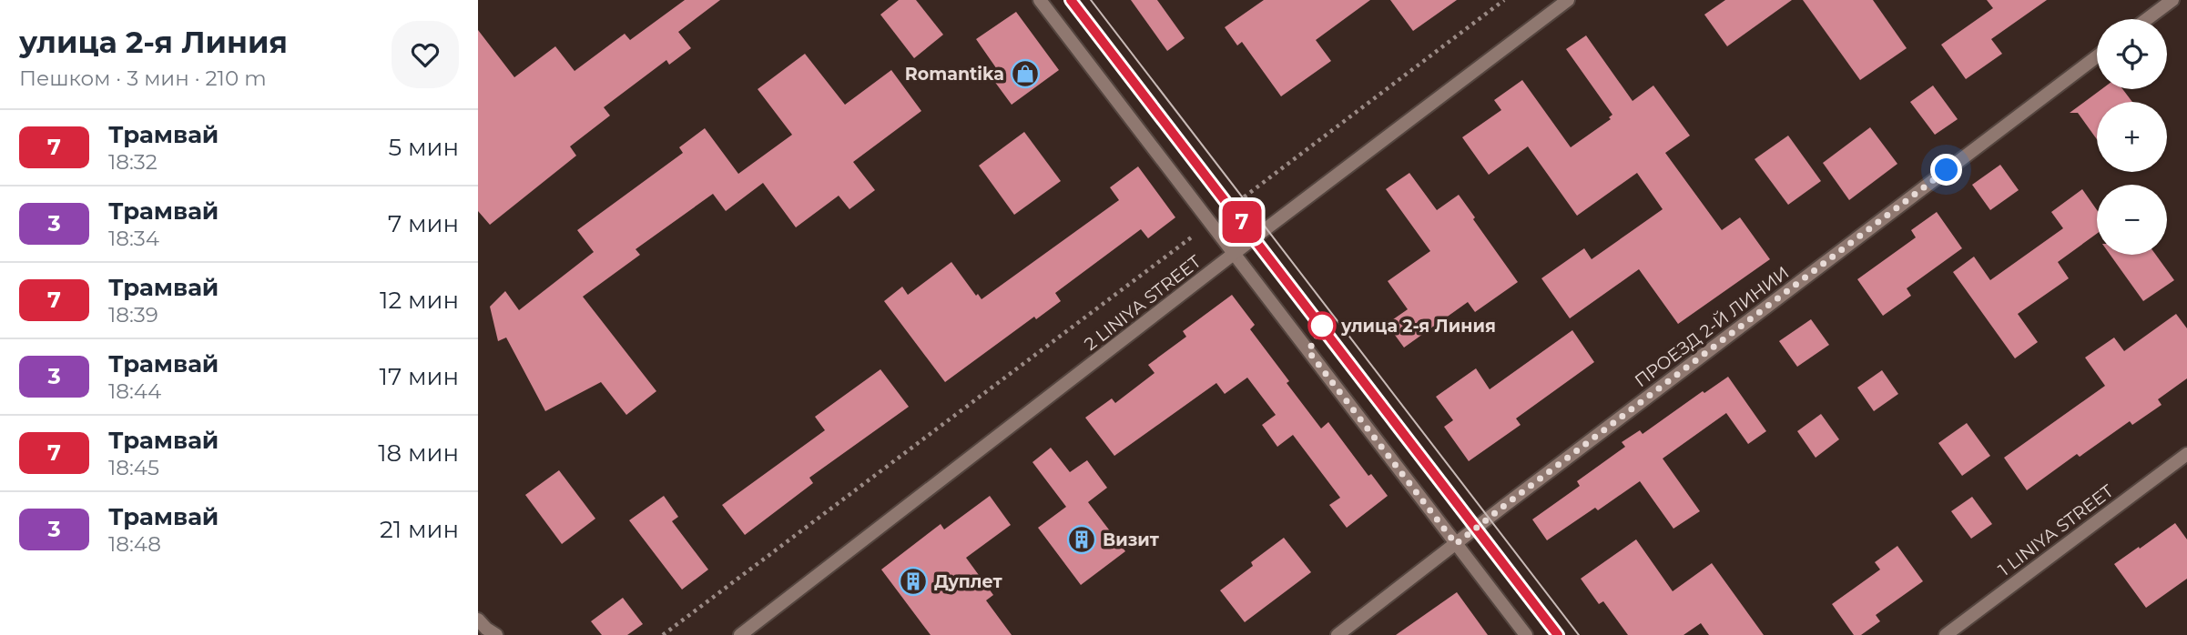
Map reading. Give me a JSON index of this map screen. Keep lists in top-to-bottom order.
{
  "streets": {
    "street": ["2 LINIYA STREET", "ПРОЕЗД 2-Й ЛИНИИ", "1 LINIYA STREET"]
  },
  "places": {
    "shop": ["Romantika"],
    "other": ["улица 2-я Линия"],
    "building": ["Визит", "Дуплет"]
  },
  "lines": ["tram line 7"],
  "page": {
    "heading": ["улица 2-я Линия", "Пешком · 3 мин · 210 m"],
    "on_map": "7",
    "map_buttons": ["+", "−"],
    "list": [
      {
        "mark": "7",
        "name": "Трамвай",
        "note": "18:32",
        "value": "5 мин"
      },
      {
        "mark": "3",
        "name": "Трамвай",
        "note": "18:34",
        "value": "7 мин"
      },
      {
        "mark": "7",
        "name": "Трамвай",
        "note": "18:39",
        "value": "12 мин"
      },
      {
        "mark": "3",
        "name": "Трамвай",
        "note": "18:44",
        "value": "17 мин"
      },
      {
        "mark": "7",
        "name": "Трамвай",
        "note": "18:45",
        "value": "18 мин"
      },
      {
        "mark": "3",
        "name": "Трамвай",
        "note": "18:48",
        "value": "21 мин"
      }
    ]
  }
}
